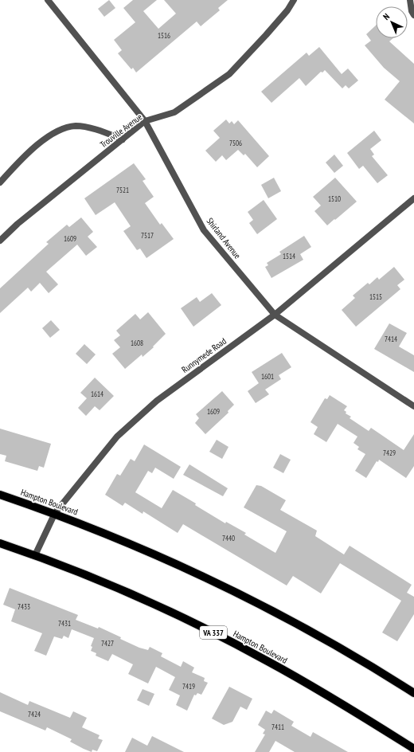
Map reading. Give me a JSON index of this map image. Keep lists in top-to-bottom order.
{
  "streets": {
    "main road": ["Hampton Boulevard", "VA 337"],
    "street": ["Trouville Avenue", "Shirland Avenue", "Runnymede Road"]
  },
  "crossings": [
    ["Trouville Avenue", "Shirland Avenue"],
    ["Shirland Avenue", "Runnymede Road"],
    ["Runnymede Road", "Hampton Boulevard"]
  ],
  "house_numbers": [
    "1516",
    "7506",
    "7521",
    "1510",
    "7517",
    "1609",
    "1514",
    "1515",
    "7414",
    "1608",
    "1601",
    "1614",
    "1609",
    "7429",
    "7440",
    "7433",
    "7431",
    "7427",
    "7419",
    "7424",
    "7411"
  ],
  "north": "top left"
}
